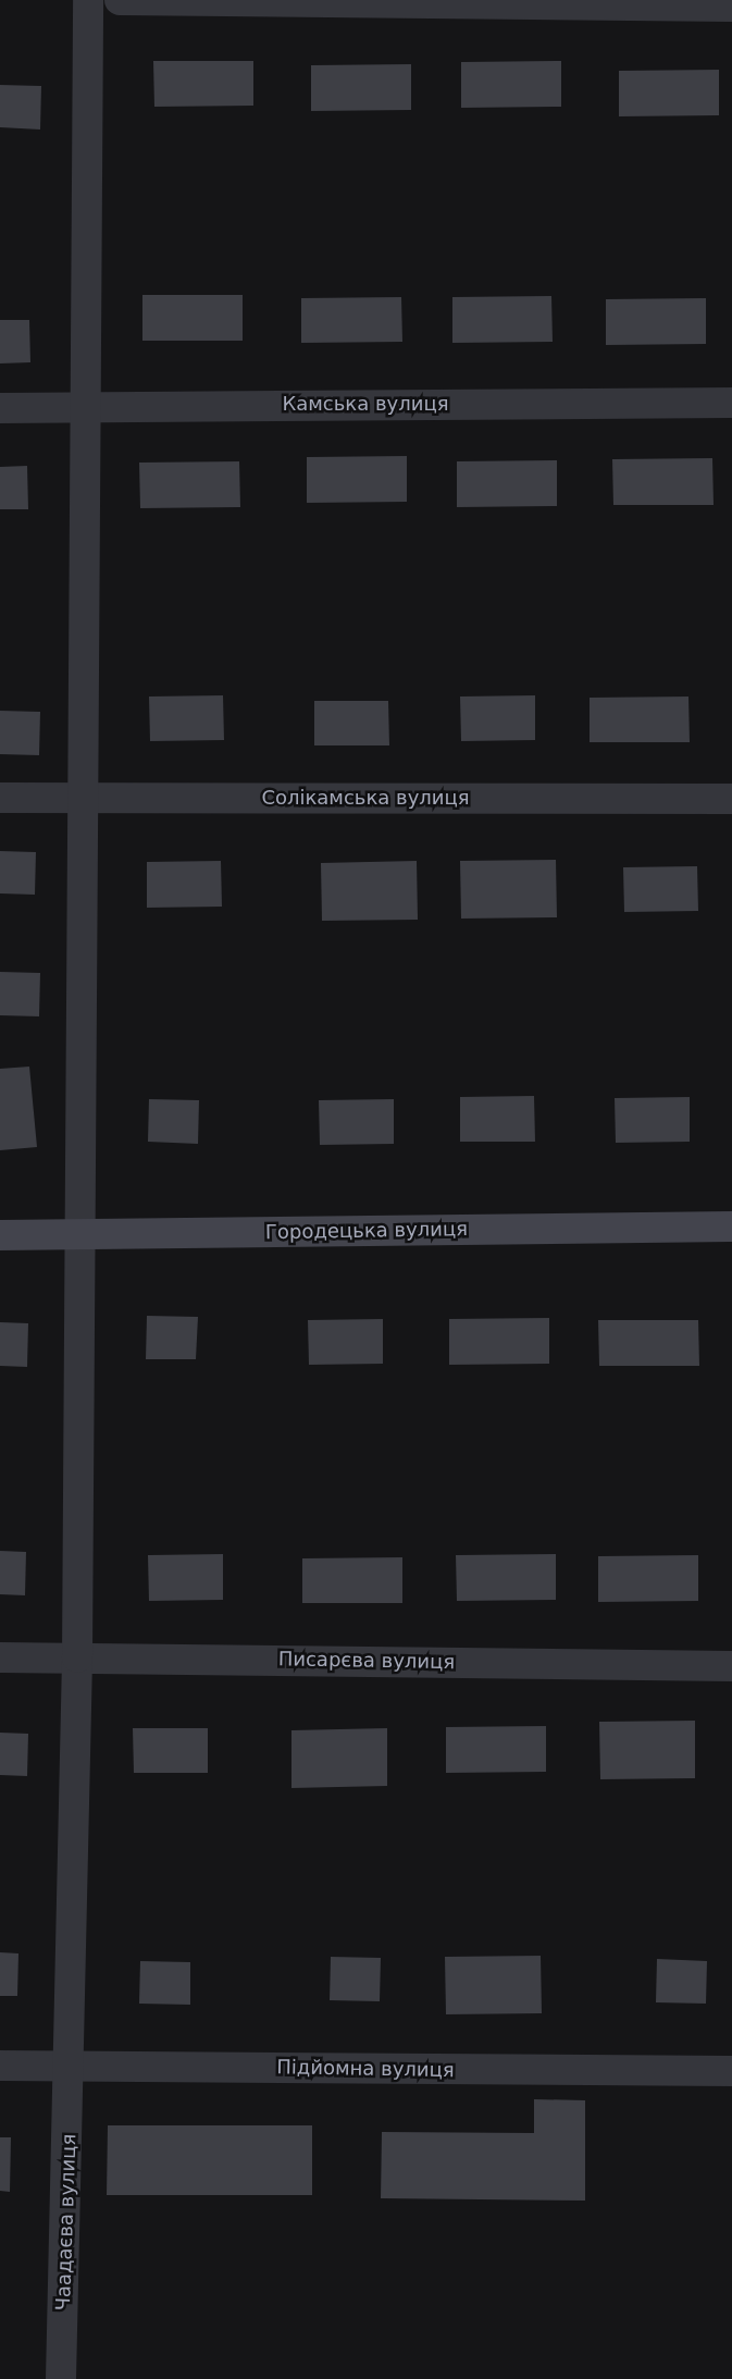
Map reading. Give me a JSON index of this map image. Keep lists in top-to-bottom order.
{
  "streets": {
    "main road": ["Городецька вулиця"],
    "street": [
      "Камська вулиця",
      "Солікамська вулиця",
      "Писарєва вулиця",
      "Підйомна вулиця",
      "Чаадаєва вулиця"
    ]
  },
  "crossings": [
    ["Камська вулиця", "Чаадаєва вулиця"],
    ["Солікамська вулиця", "Чаадаєва вулиця"],
    ["Городецька вулиця", "Чаадаєва вулиця"],
    ["Писарєва вулиця", "Чаадаєва вулиця"],
    ["Підйомна вулиця", "Чаадаєва вулиця"]
  ]
}
